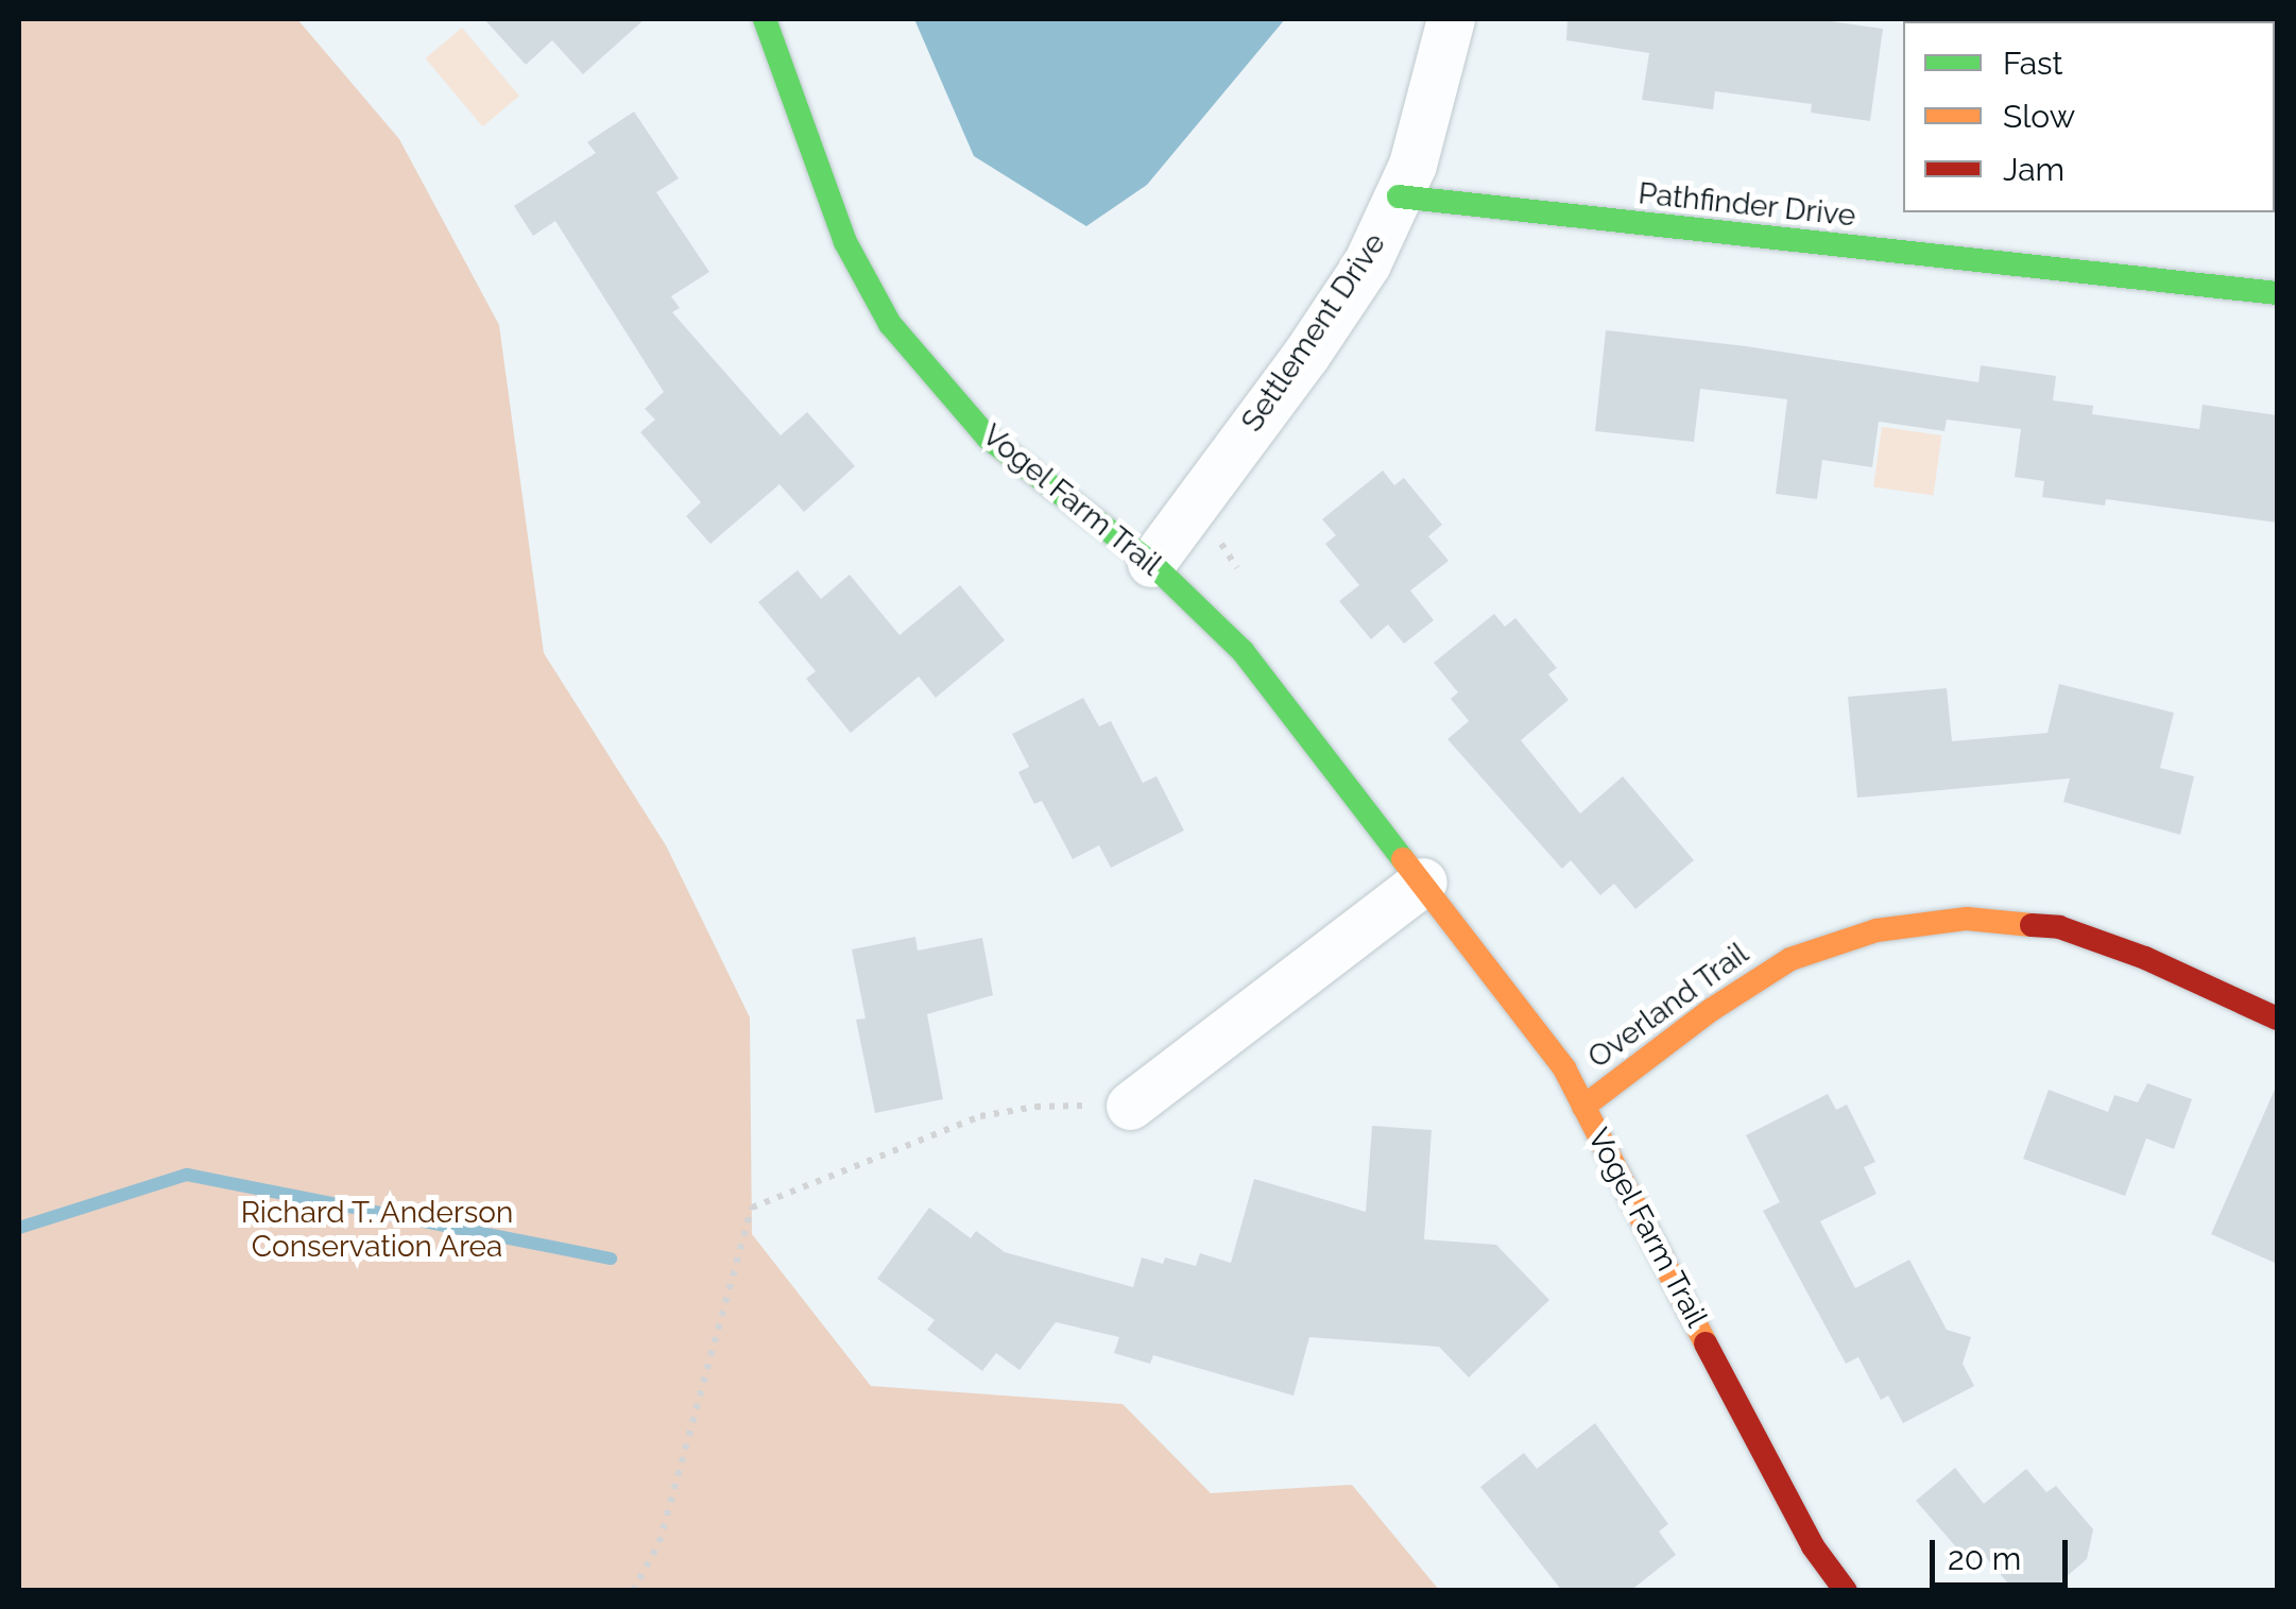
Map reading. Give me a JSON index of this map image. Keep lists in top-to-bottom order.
{
  "streets": {
    "street": [
      "Pathfinder Drive",
      "Settlement Drive",
      "Vogel Farm Trail",
      "Overland Trail"
    ]
  },
  "crossings": [
    ["Pathfinder Drive", "Settlement Drive"],
    ["Settlement Drive", "Vogel Farm Trail"],
    ["Vogel Farm Trail", "Overland Trail"]
  ],
  "parks": ["Richard T. Anderson Conservation Area"],
  "legend": ["Fast", "Slow", "Jam"],
  "scale_bar": "20 m"
}
